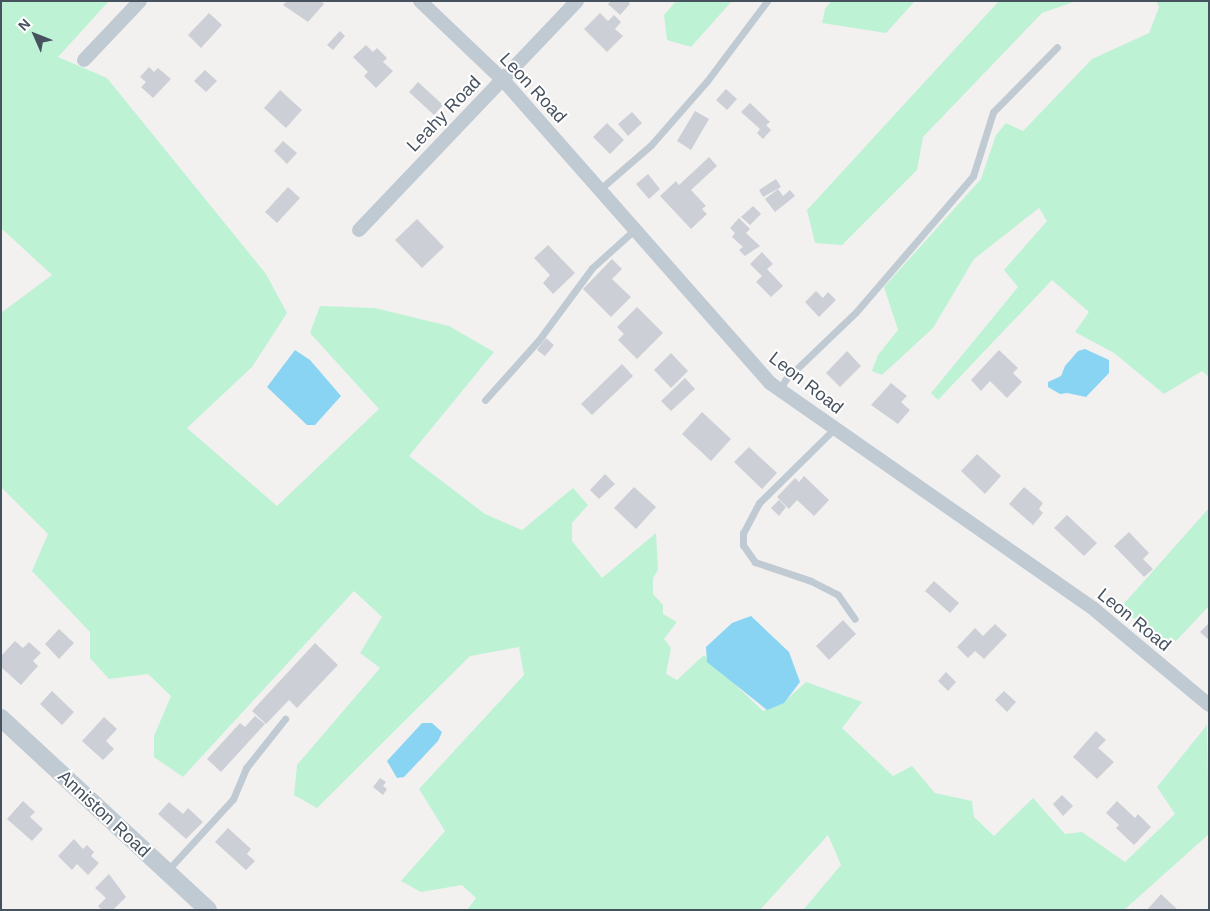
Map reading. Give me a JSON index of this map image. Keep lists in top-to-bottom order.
{
  "streets": {
    "street": ["Leon Road", "Leahy Road", "Anniston Road"]
  },
  "crossings": [
    ["Leon Road", "Leahy Road"]
  ],
  "north": "top left"
}
